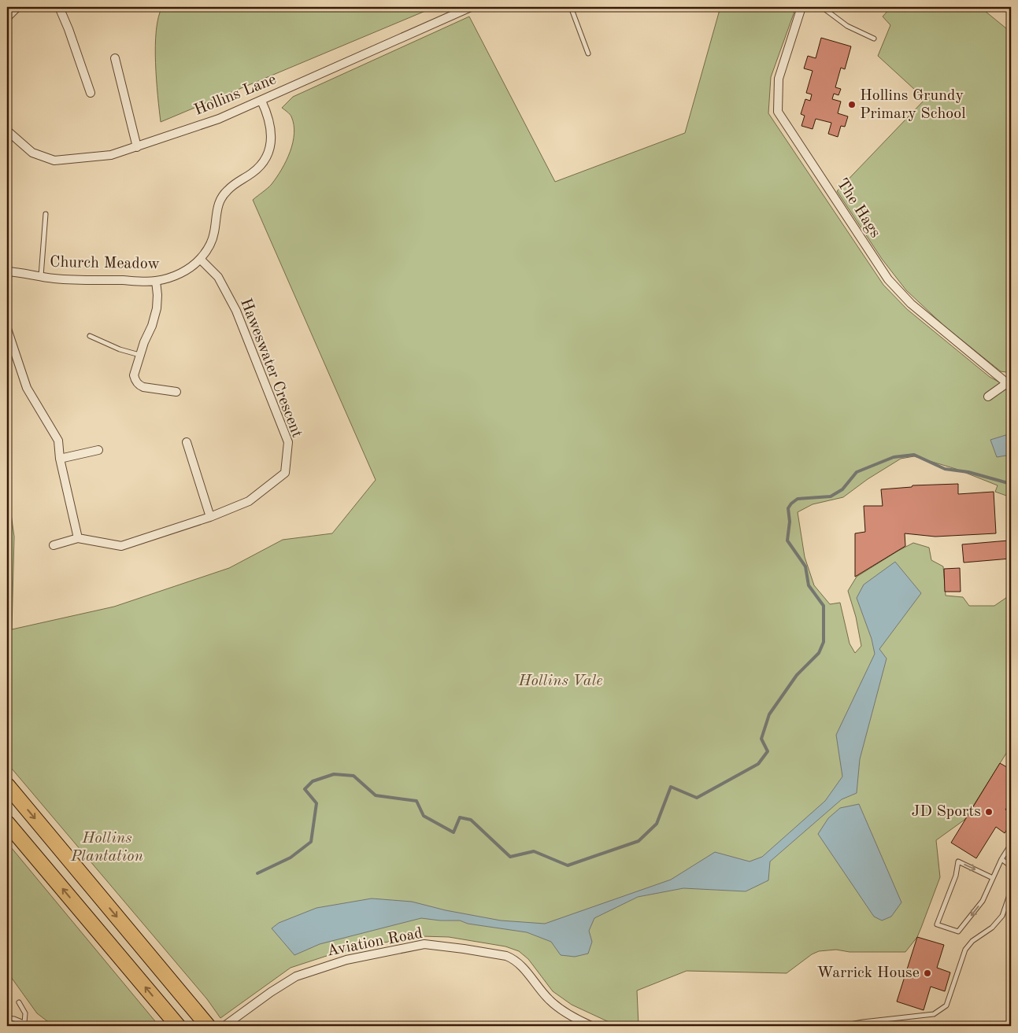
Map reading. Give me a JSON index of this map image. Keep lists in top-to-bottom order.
{
  "streets": {
    "street": [
      "Hollins Lane",
      "The Hags",
      "Church Meadow",
      "Haweswater Crescent",
      "Aviation Road"
    ]
  },
  "crossings": [
    ["Hollins Lane", "Church Meadow"],
    ["Church Meadow", "Haweswater Crescent"]
  ],
  "parks": ["Hollins Vale", "Hollins Plantation"],
  "places": ["Hollins Grundy Primary School", "JD Sports", "Warrick House"]
}
